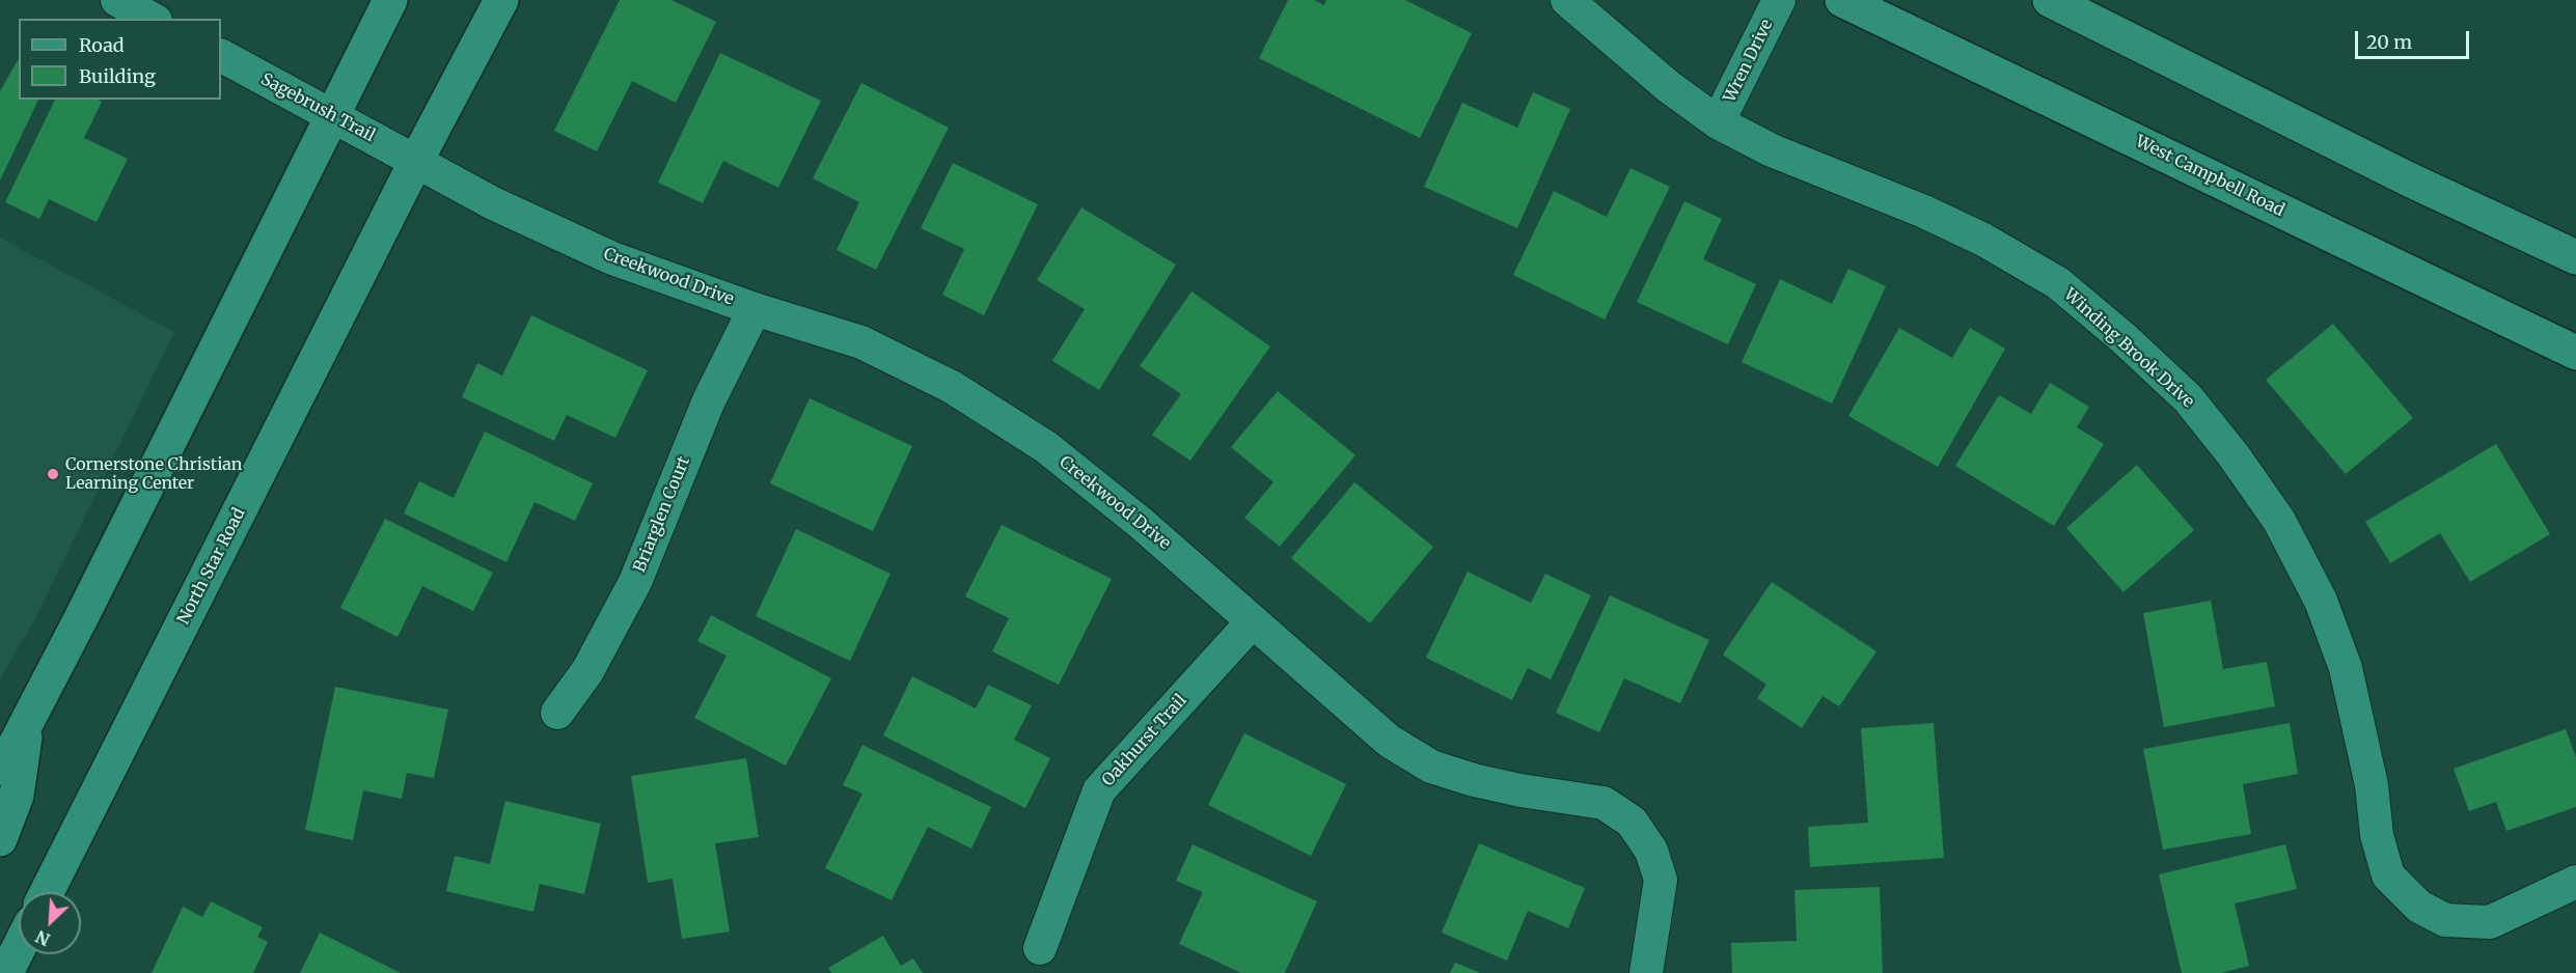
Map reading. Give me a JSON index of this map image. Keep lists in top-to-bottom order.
{
  "streets": {
    "main road": ["West Campbell Road", "North Star Road"],
    "street": [
      "Wren Drive",
      "Sagebrush Trail",
      "Creekwood Drive",
      "Winding Brook Drive",
      "Briarglen Court",
      "Oakhurst Trail"
    ]
  },
  "crossings": [
    ["Wren Drive", "Winding Brook Drive"],
    ["Sagebrush Trail", "Creekwood Drive"],
    ["Sagebrush Trail", "North Star Road"],
    ["Creekwood Drive", "Briarglen Court"],
    ["Creekwood Drive", "North Star Road"],
    ["Creekwood Drive", "Oakhurst Trail"]
  ],
  "places": ["Cornerstone Christian Learning Center"],
  "legend": ["Road", "Building"],
  "scale_bar": "20 m",
  "north": "bottom left"
}
